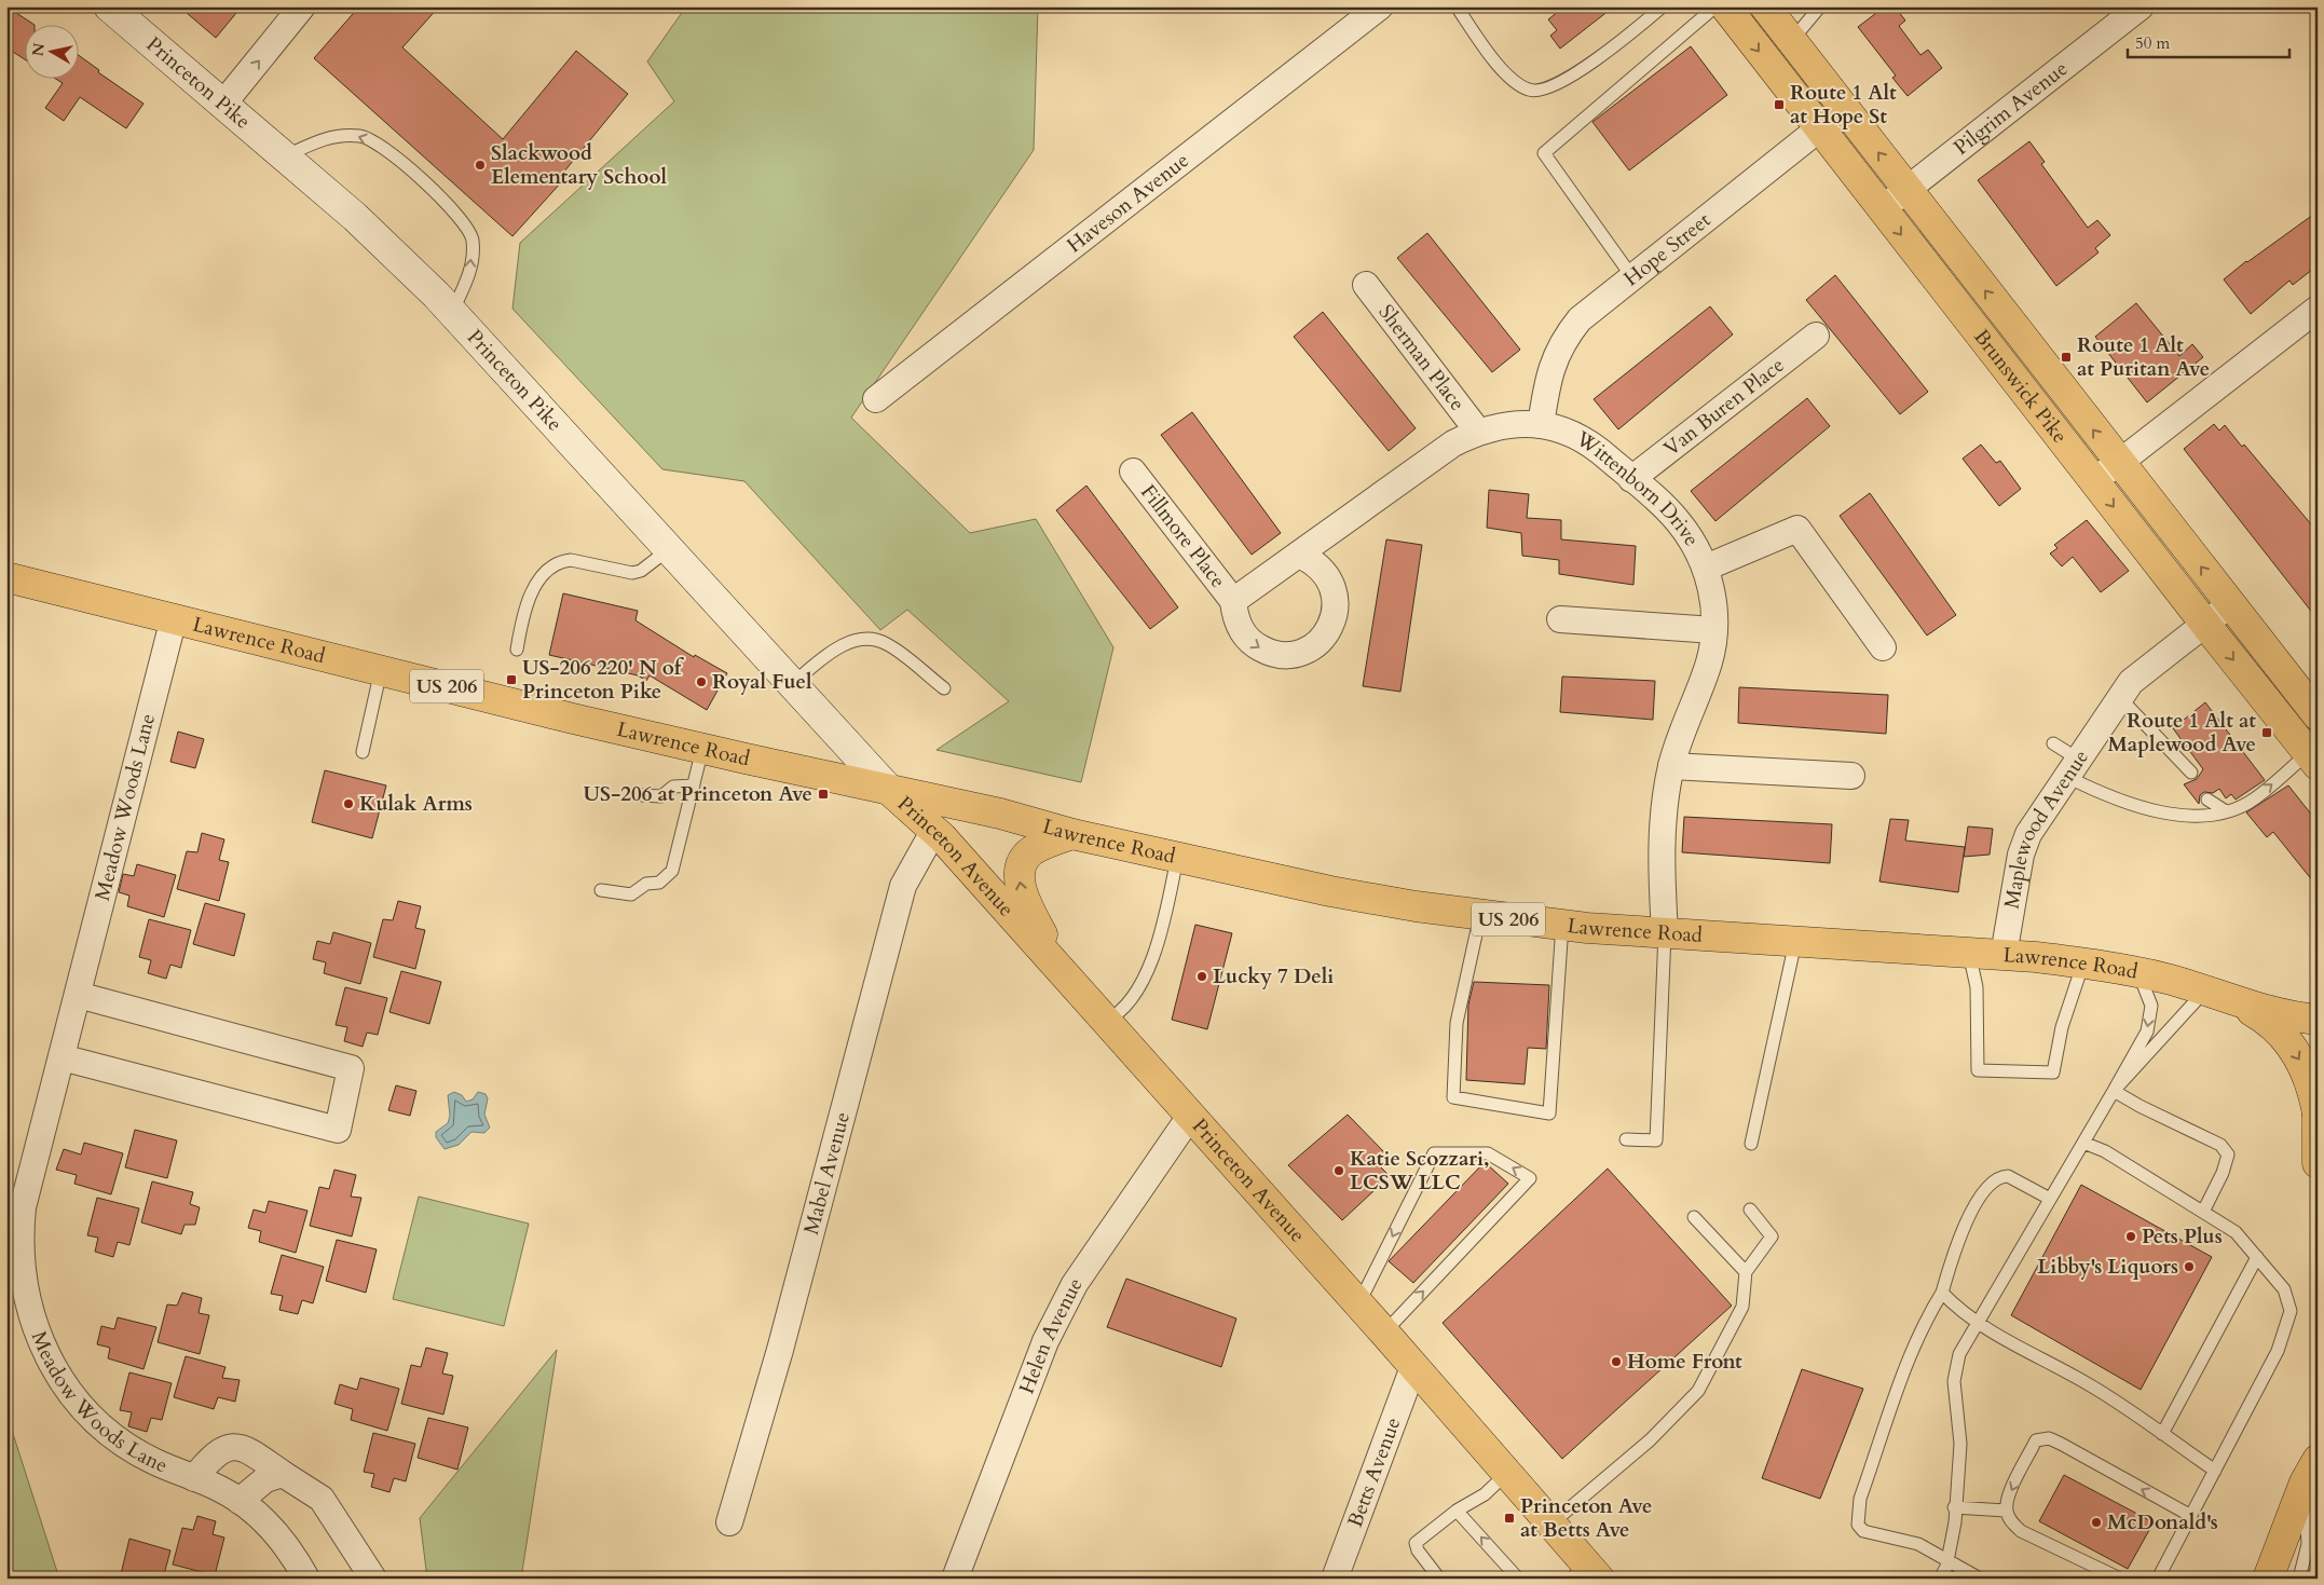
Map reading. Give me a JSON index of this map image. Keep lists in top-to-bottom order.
{
  "streets": {
    "main road": [
      "Princeton Pike",
      "Brunswick Pike",
      "Lawrence Road",
      "US 206",
      "Princeton Avenue"
    ],
    "street": [
      "Pilgrim Avenue",
      "Haveson Avenue",
      "Hope Street",
      "Sherman Place",
      "Van Buren Place",
      "Wittenborn Drive",
      "Fillmore Place",
      "Meadow Woods Lane",
      "Maplewood Avenue",
      "Mabel Avenue",
      "Helen Avenue",
      "Betts Avenue"
    ]
  },
  "crossings": [
    ["Princeton Pike", "Lawrence Road"],
    ["Princeton Pike", "Princeton Avenue"],
    ["Pilgrim Avenue", "Brunswick Pike"],
    ["Hope Street", "Brunswick Pike"],
    ["Hope Street", "Wittenborn Drive"],
    ["Sherman Place", "Wittenborn Drive"],
    ["Brunswick Pike", "Maplewood Avenue"],
    ["Van Buren Place", "Wittenborn Drive"],
    ["Wittenborn Drive", "Fillmore Place"],
    ["Wittenborn Drive", "Lawrence Road"],
    ["Lawrence Road", "Meadow Woods Lane"],
    ["Lawrence Road", "Maplewood Avenue"],
    ["Lawrence Road", "Princeton Avenue"],
    ["Princeton Avenue", "Mabel Avenue"],
    ["Princeton Avenue", "Helen Avenue"],
    ["Princeton Avenue", "Betts Avenue"]
  ],
  "places": {
    "transit": [
      "Route 1 Alt at Hope St",
      "Route 1 Alt at Puritan Ave",
      "US-206 220' N of Princeton Pike",
      "Route 1 Alt at Maplewood Ave",
      "US-206 at Princeton Ave",
      "Princeton Ave at Betts Ave"
    ],
    "other": [
      "Slackwood Elementary School",
      "Royal Fuel",
      "Kulak Arms",
      "Lucky 7 Deli",
      "Katie Scozzari, LCSW LLC",
      "Pets Plus",
      "Libby's Liquors",
      "Home Front",
      "McDonald's"
    ]
  },
  "scale_bar": "50 m",
  "north": "left"
}
